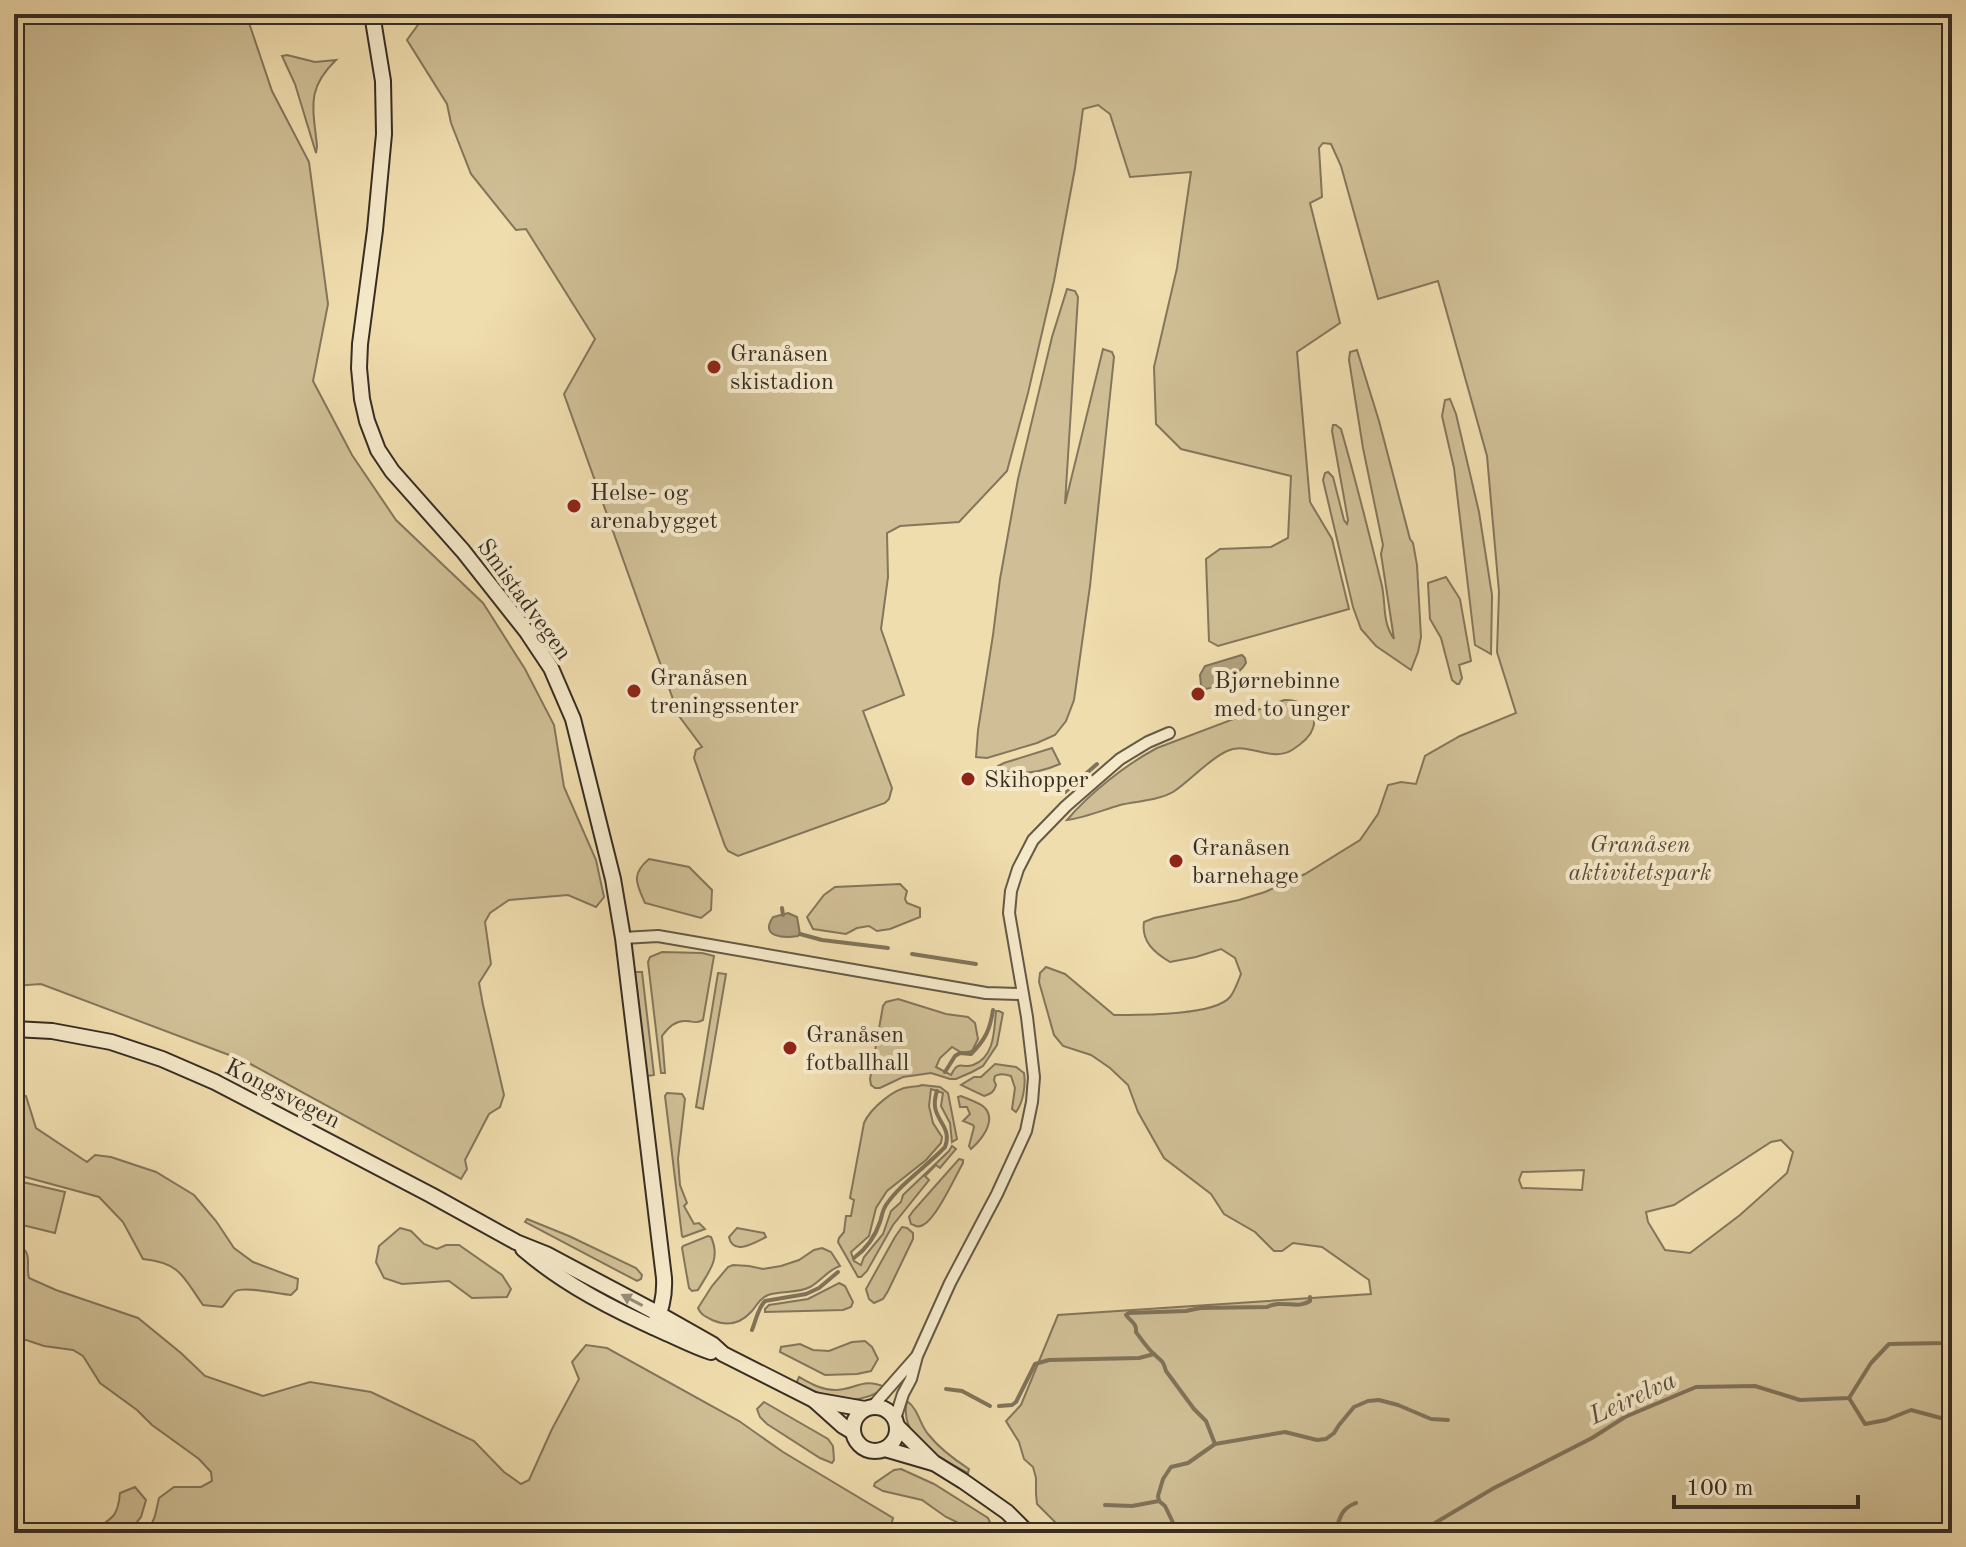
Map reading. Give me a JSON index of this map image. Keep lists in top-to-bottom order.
{
  "streets": {
    "street": ["Smistadvegen", "Kongsvegen"]
  },
  "crossings": [
    ["Smistadvegen", "Kongsvegen"]
  ],
  "water": ["Leirelva"],
  "parks": ["Granåsen aktivitetspark"],
  "places": [
    "Granåsen skistadion",
    "Helse- og arenabygget",
    "Granåsen treningssenter",
    "Bjørnebinne med to unger",
    "Skihopper",
    "Granåsen barnehage",
    "Granåsen fotballhall"
  ],
  "scale_bar": "100 m"
}
